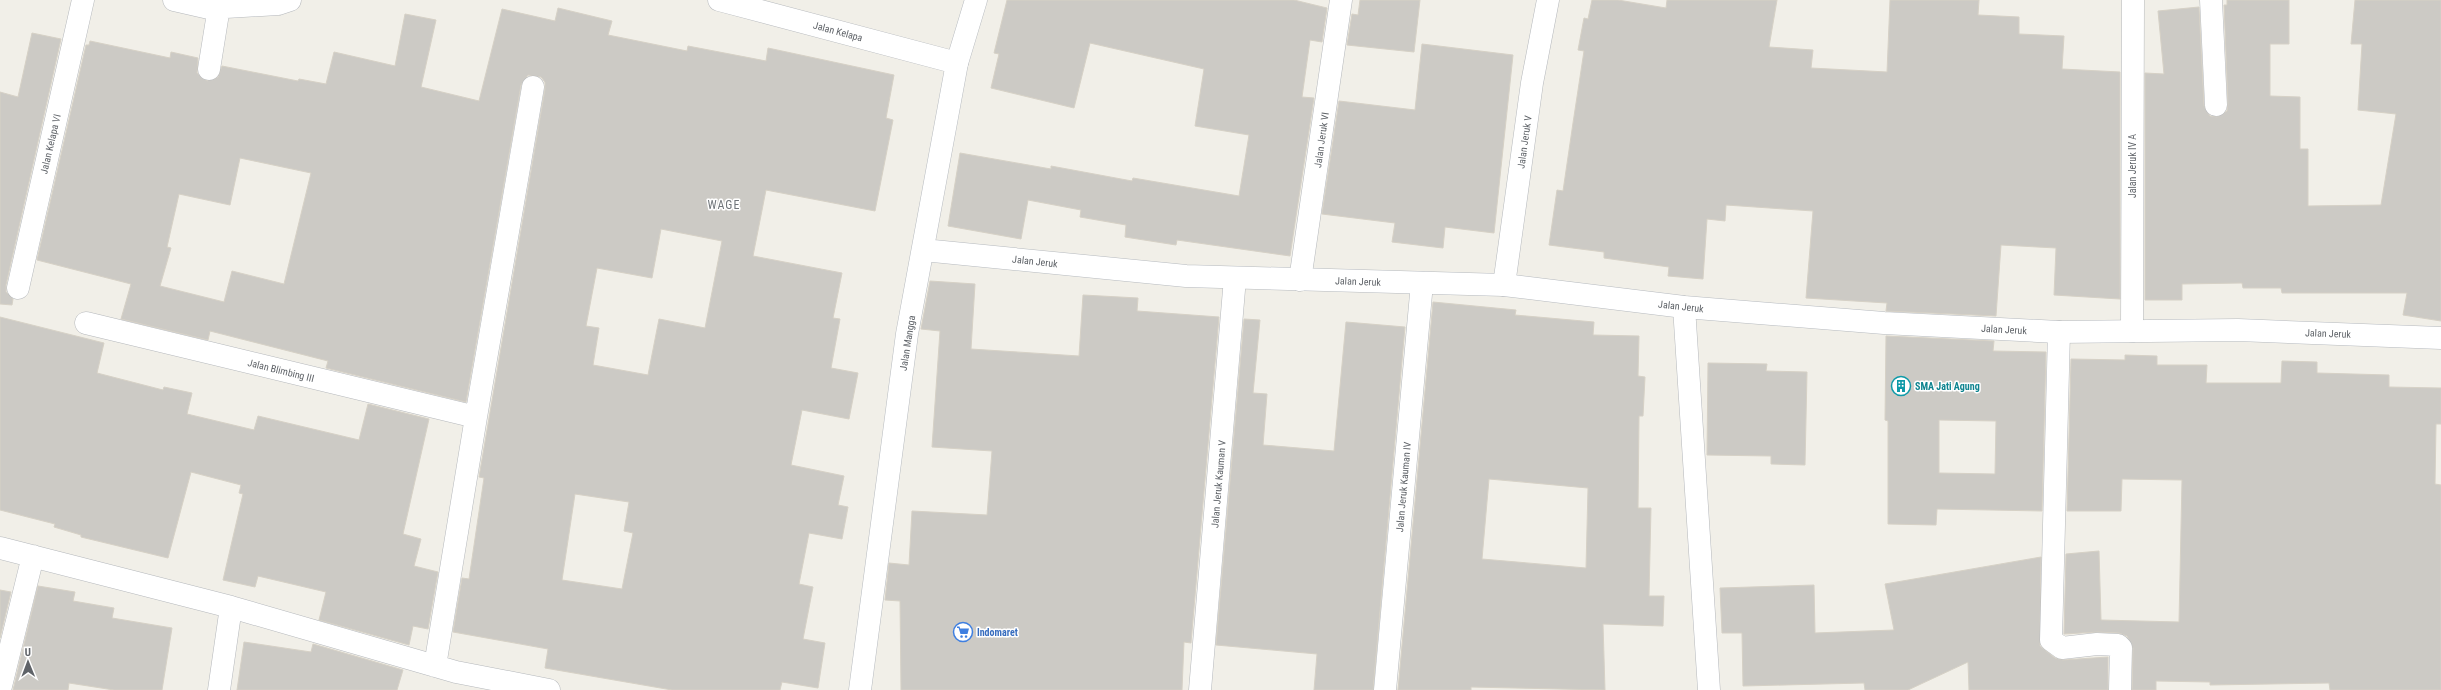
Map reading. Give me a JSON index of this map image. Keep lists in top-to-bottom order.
{
  "streets": {
    "street": [
      "Jalan Kelapa",
      "Jalan Jeruk VI",
      "Jalan Jeruk V",
      "Jalan Kelapa VI",
      "Jalan Jeruk IV A",
      "Jalan Jeruk",
      "Jalan Mangga",
      "Jalan Blimbing III",
      "Jalan Jeruk Kauman V",
      "Jalan Jeruk Kauman IV"
    ]
  },
  "crossings": [
    ["Jalan Kelapa", "Jalan Mangga"],
    ["Jalan Jeruk VI", "Jalan Jeruk"],
    ["Jalan Jeruk V", "Jalan Jeruk"],
    ["Jalan Jeruk IV A", "Jalan Jeruk"],
    ["Jalan Jeruk", "Jalan Mangga"],
    ["Jalan Jeruk", "Jalan Jeruk Kauman V"],
    ["Jalan Jeruk", "Jalan Jeruk Kauman IV"]
  ],
  "districts": ["WAGE"],
  "places": {
    "building": ["SMA Jati Agung"],
    "supermarket": ["Indomaret"]
  },
  "north": "top"
}
